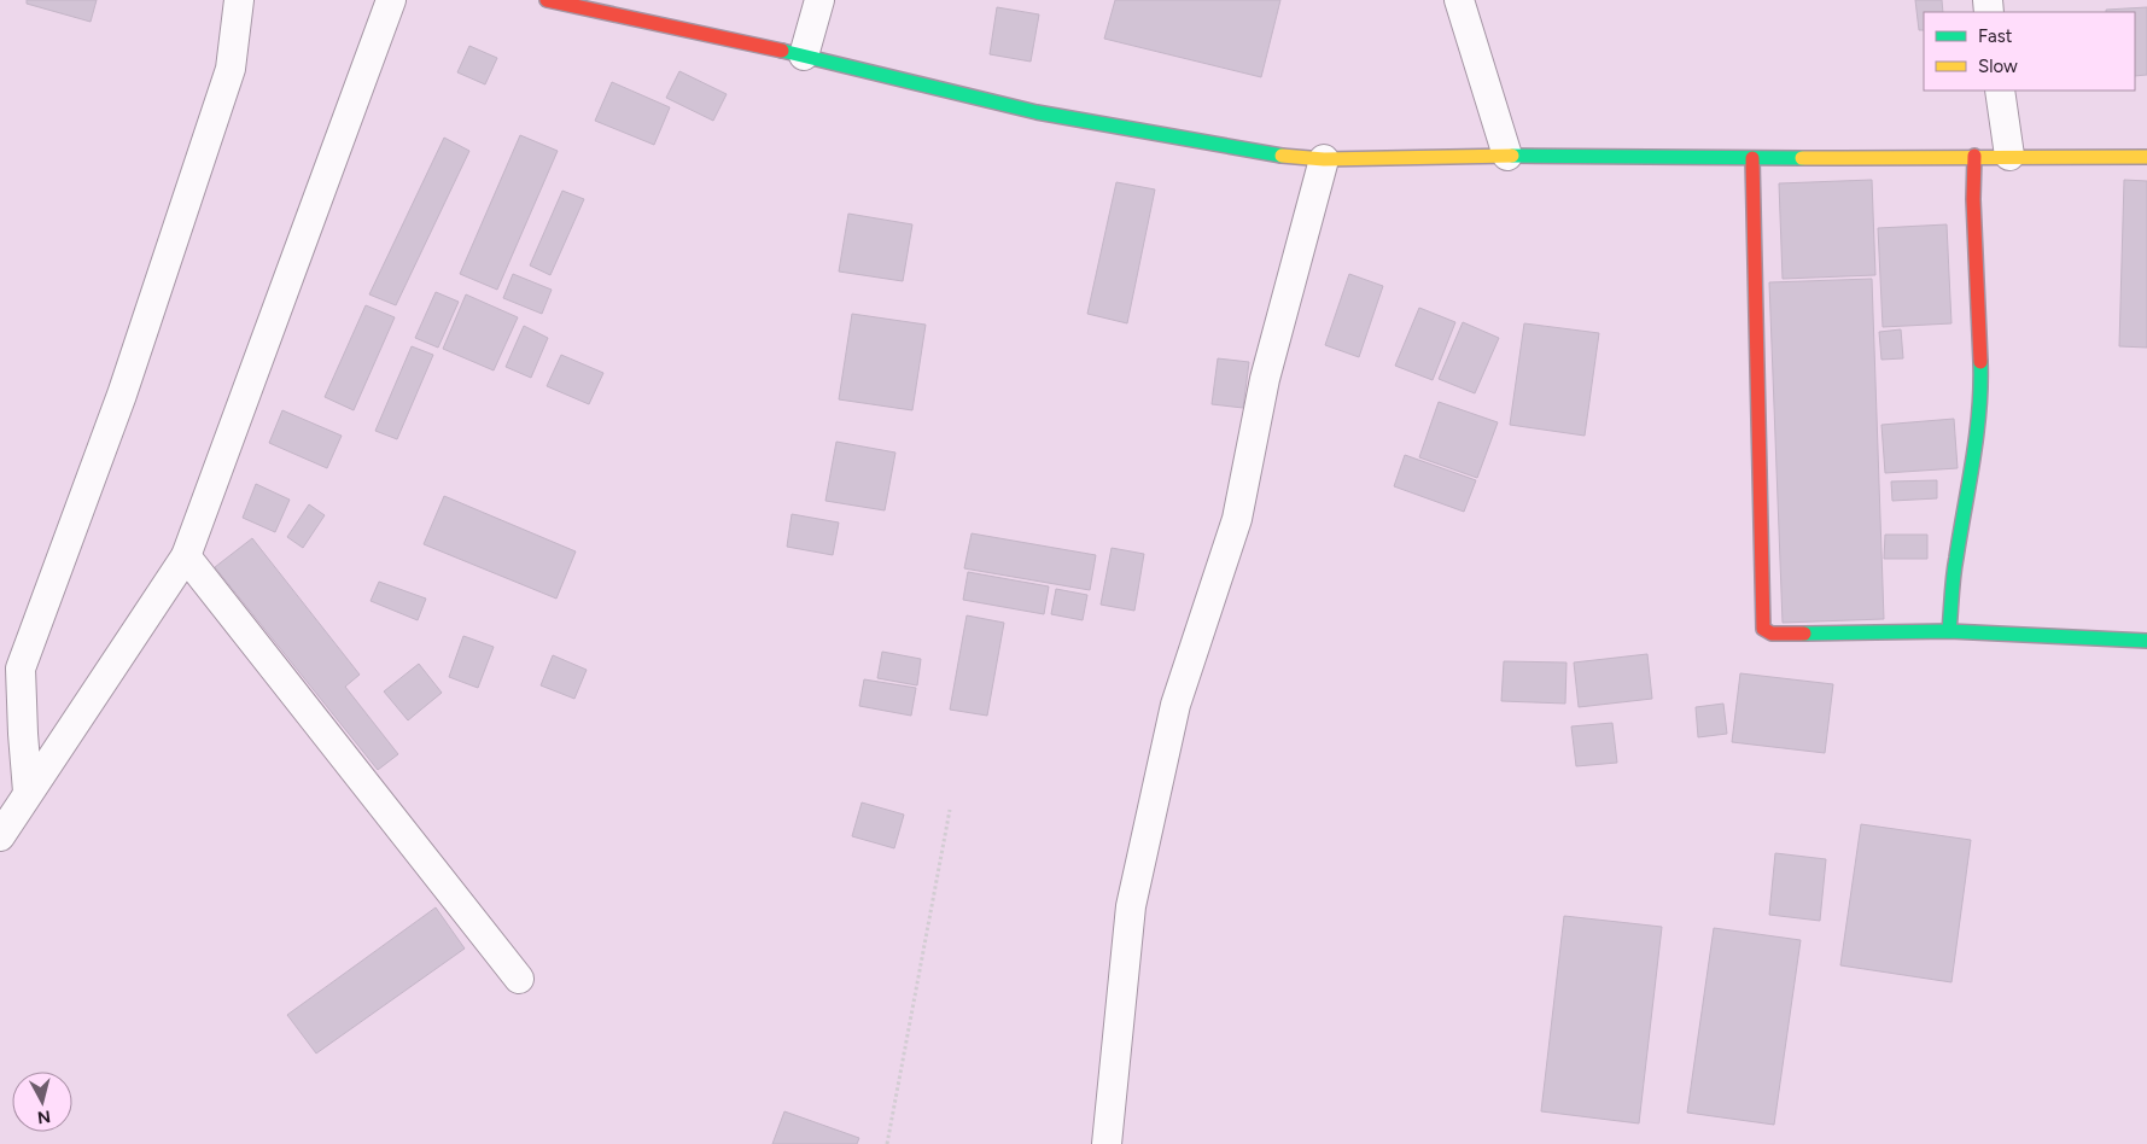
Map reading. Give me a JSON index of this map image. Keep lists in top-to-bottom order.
{
  "legend": ["Fast", "Slow"],
  "north": "bottom"
}
